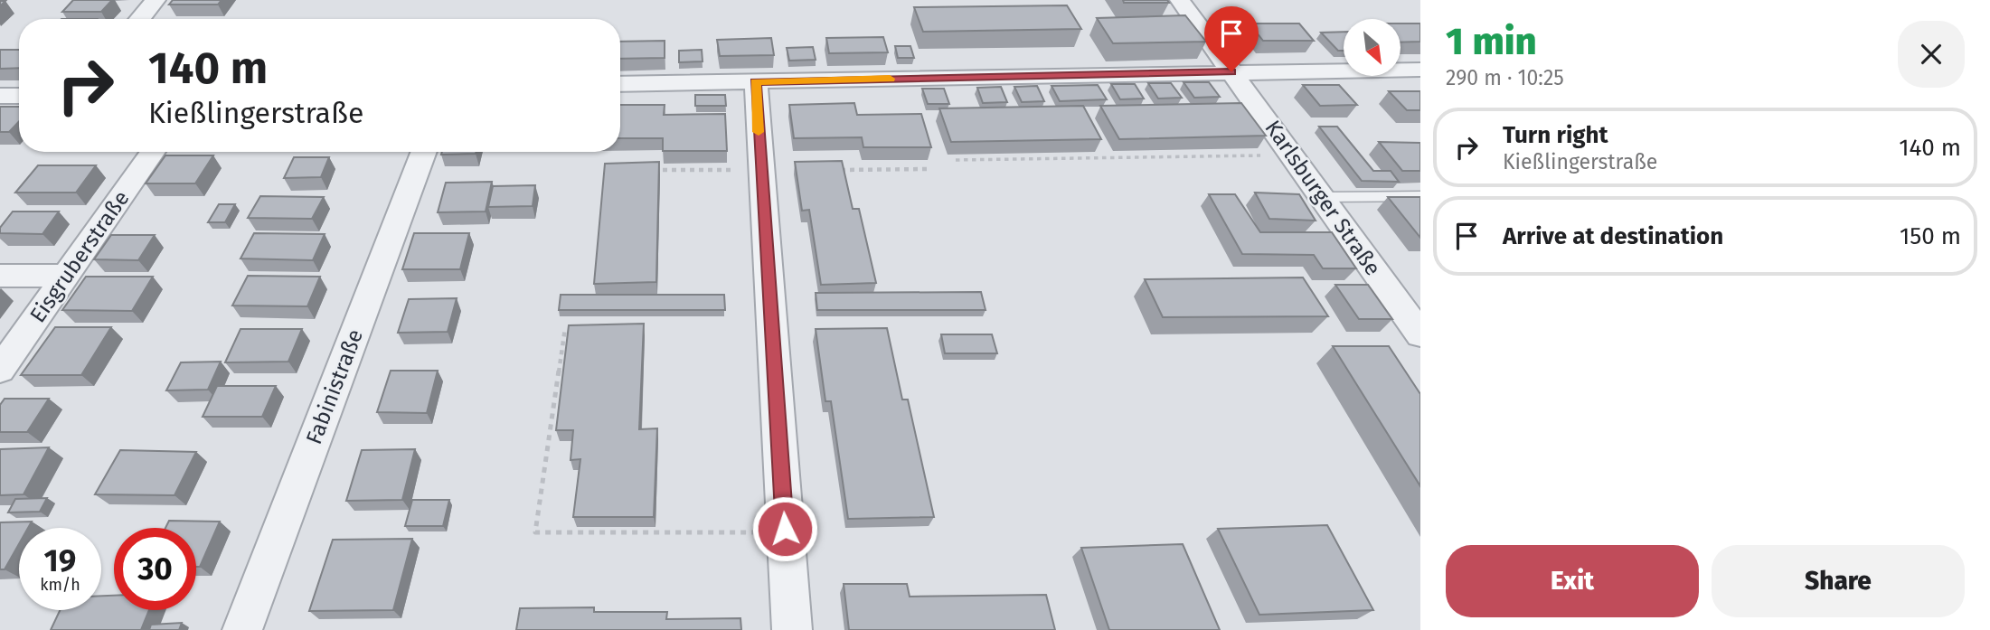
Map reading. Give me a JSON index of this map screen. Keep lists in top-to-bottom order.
{
  "streets": {
    "street": ["Karlsburger Straße", "Eisgruberstraße", "Fabinistraße"]
  },
  "north": "bottom right",
  "page": {
    "heading": ["1 min", "290 m · 10:25"],
    "turn": ["140 m", "Kießlingerstraße"],
    "list": [
      {
        "name": "Turn right",
        "note": "Kießlingerstraße",
        "value": "140 m"
      },
      {
        "name": "Arrive at destination",
        "value": "150 m"
      }
    ],
    "speed": "19 km/h",
    "limit": "30",
    "buttons": ["Exit", "Share"]
  }
}
